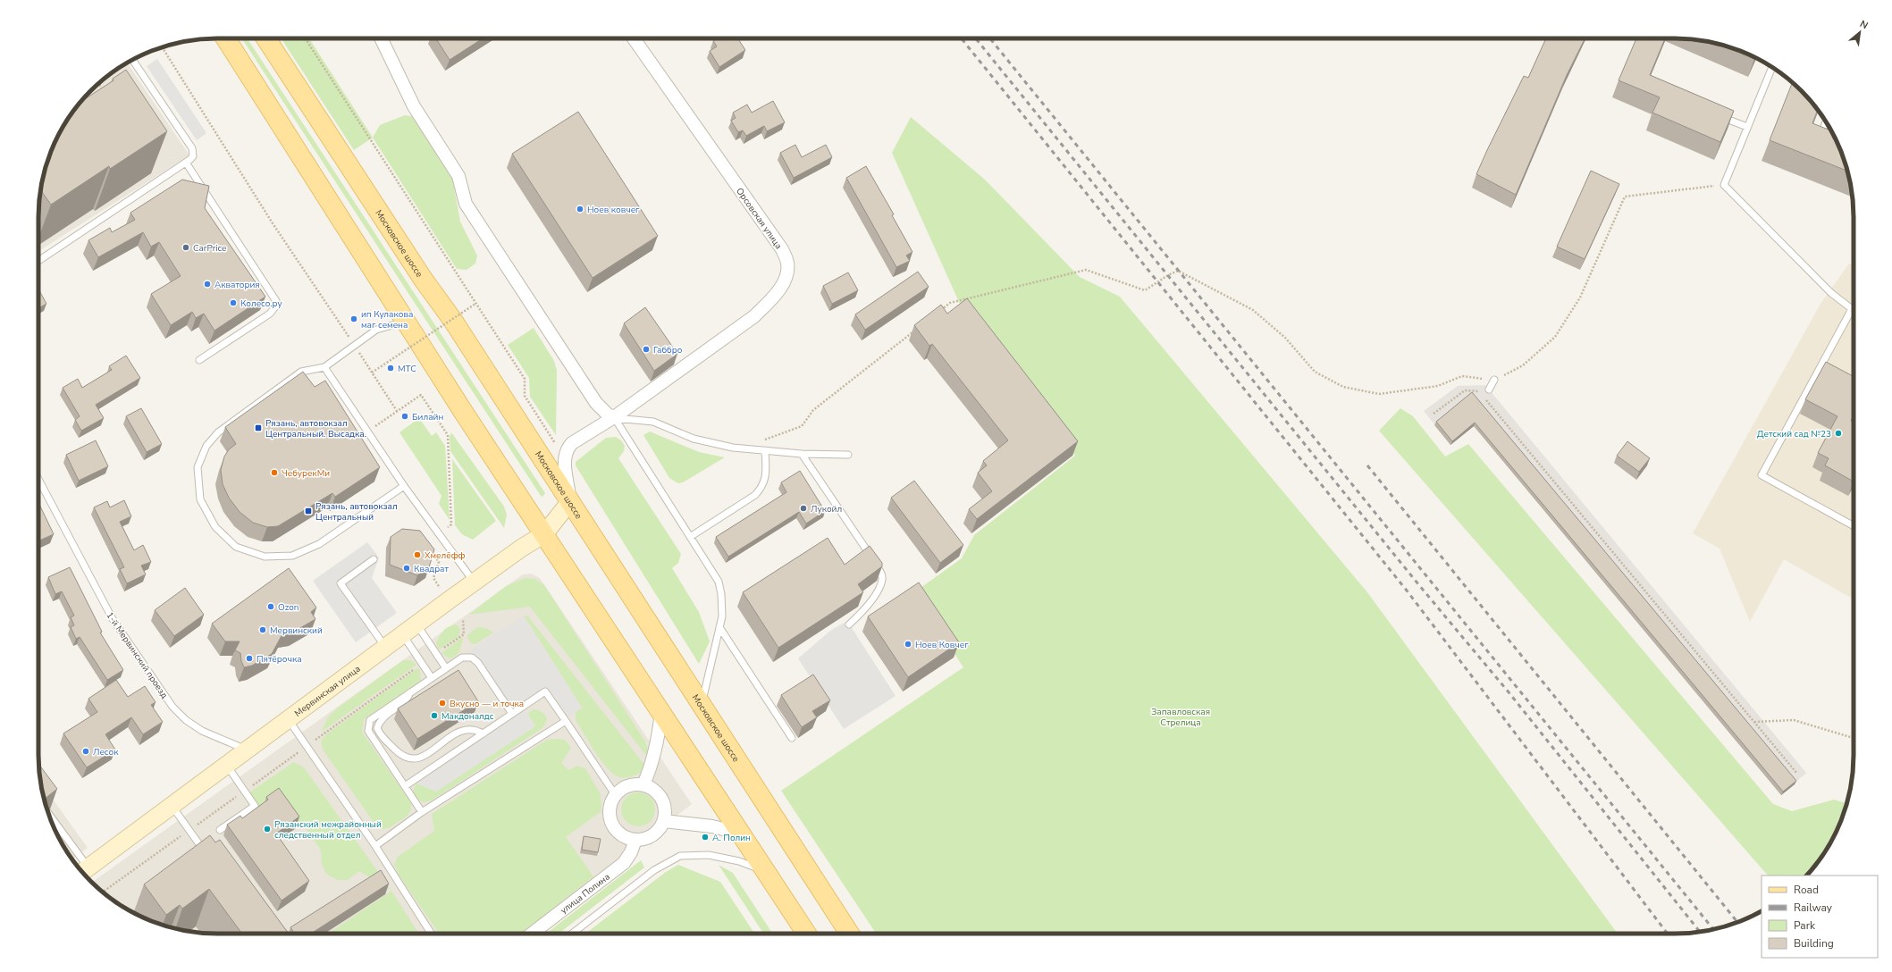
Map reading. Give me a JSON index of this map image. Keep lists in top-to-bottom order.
{
  "streets": {
    "main road": ["Московское шоссе"],
    "street": ["Орсовская улица", "Мервинская улица", "улица Полина"],
    "lane": ["1-й Мервинский проезд"]
  },
  "crossings": [
    ["Московское шоссе", "Мервинская улица"],
    ["1-й Мервинский проезд", "Мервинская улица"]
  ],
  "parks": ["Запавловская Стрелица"],
  "places": {
    "other": [
      "Ноев ковчег",
      "CarPrice",
      "Акватория",
      "Колесо.ру",
      "ип Кулакова маг семена",
      "Габбро",
      "МТС",
      "Билайн",
      "Детский сад №23",
      "ЧебурекМи",
      "Лукойл",
      "Хмелёфф",
      "Квадрат",
      "Ozon",
      "Мервинский",
      "Ноев Ковчег",
      "Пятёрочка",
      "Вкусно — и точка",
      "Макдоналдс",
      "Лесок",
      "Рязанский межрайонный следственный отдел",
      "А. Полин"
    ],
    "transit": ["Рязань, автовокзал Центральный. Высадка.", "Рязань, автовокзал Центральный"]
  },
  "legend": [
    "Road",
    "Railway",
    "Park",
    "Building"
  ],
  "north": "top right"
}
